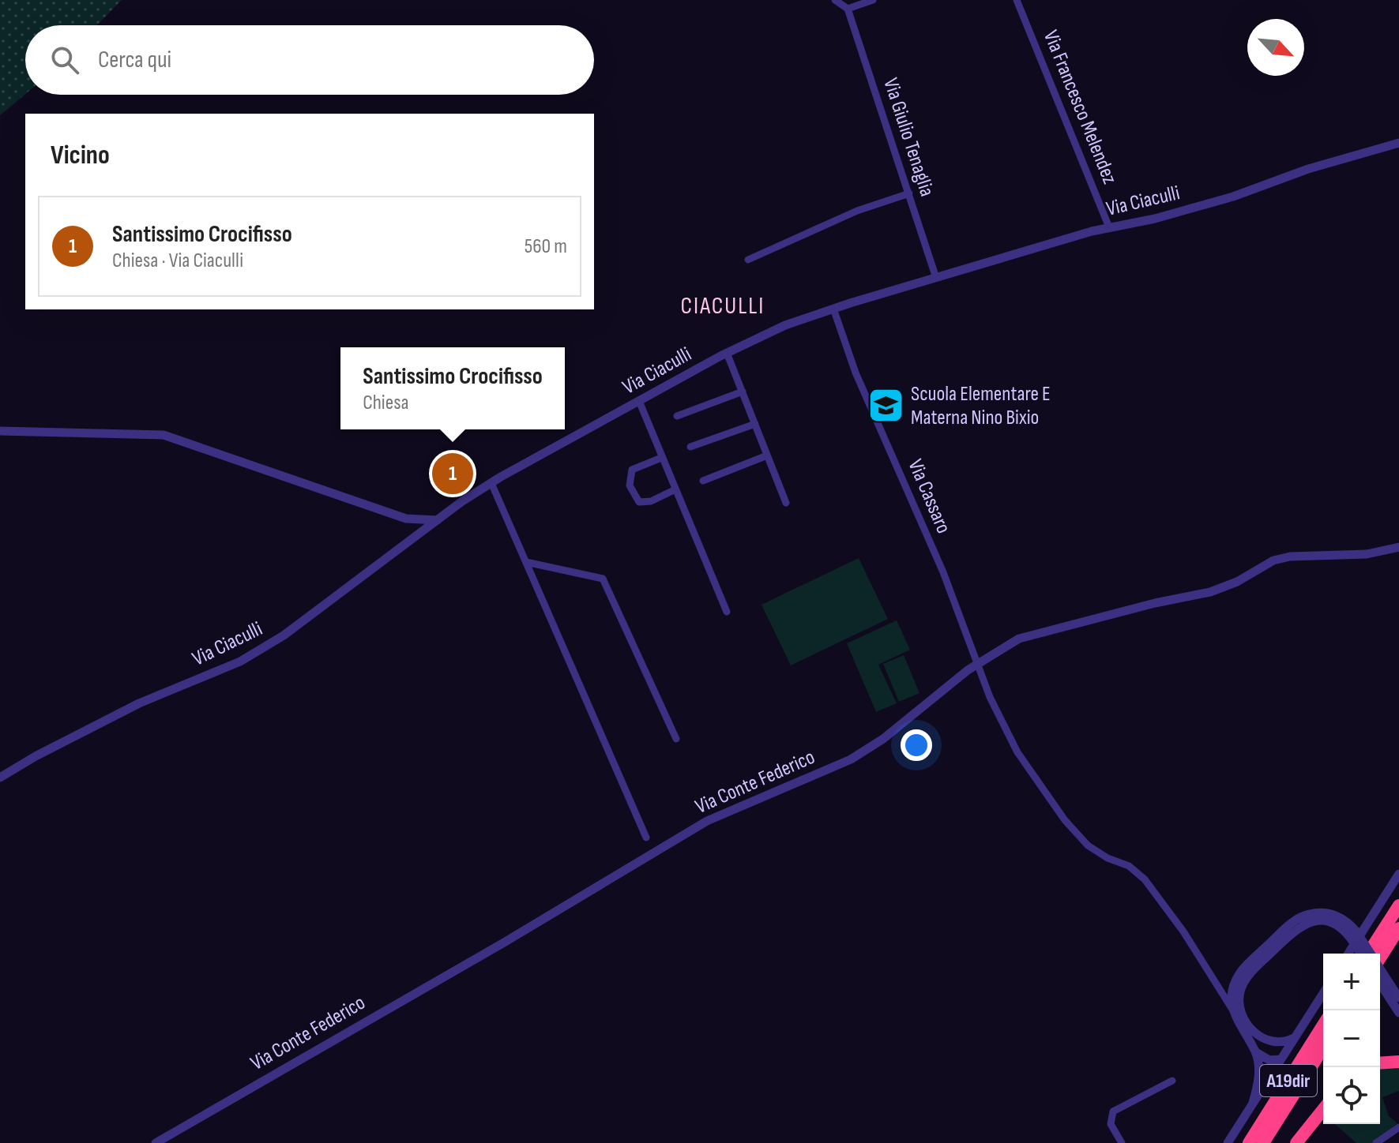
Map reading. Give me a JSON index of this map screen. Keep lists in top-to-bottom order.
{
  "streets": {
    "highway": ["A19dir"],
    "street": [
      "Via Francesco Melendez",
      "Via Giulio Tenaglia",
      "Via Ciaculli",
      "Via Cassaro",
      "Via Conte Federico"
    ]
  },
  "crossings": [
    ["Via Francesco Melendez", "Via Ciaculli"],
    ["Via Giulio Tenaglia", "Via Ciaculli"],
    ["Via Ciaculli", "Via Cassaro"],
    ["Via Cassaro", "Via Conte Federico"]
  ],
  "districts": ["CIACULLI"],
  "places": {
    "school or university": ["Scuola Elementare E Materna Nino Bixio"]
  },
  "north": "bottom right",
  "page": {
    "search": "Cerca qui",
    "heading": "Vicino",
    "list": [
      {
        "mark": "1",
        "name": "Santissimo Crocifisso",
        "note": "Chiesa · Via Ciaculli",
        "value": "560 m"
      }
    ],
    "popup": ["Santissimo Crocifisso", "Chiesa"],
    "pins": "1",
    "map_buttons": ["+", "−"]
  }
}
